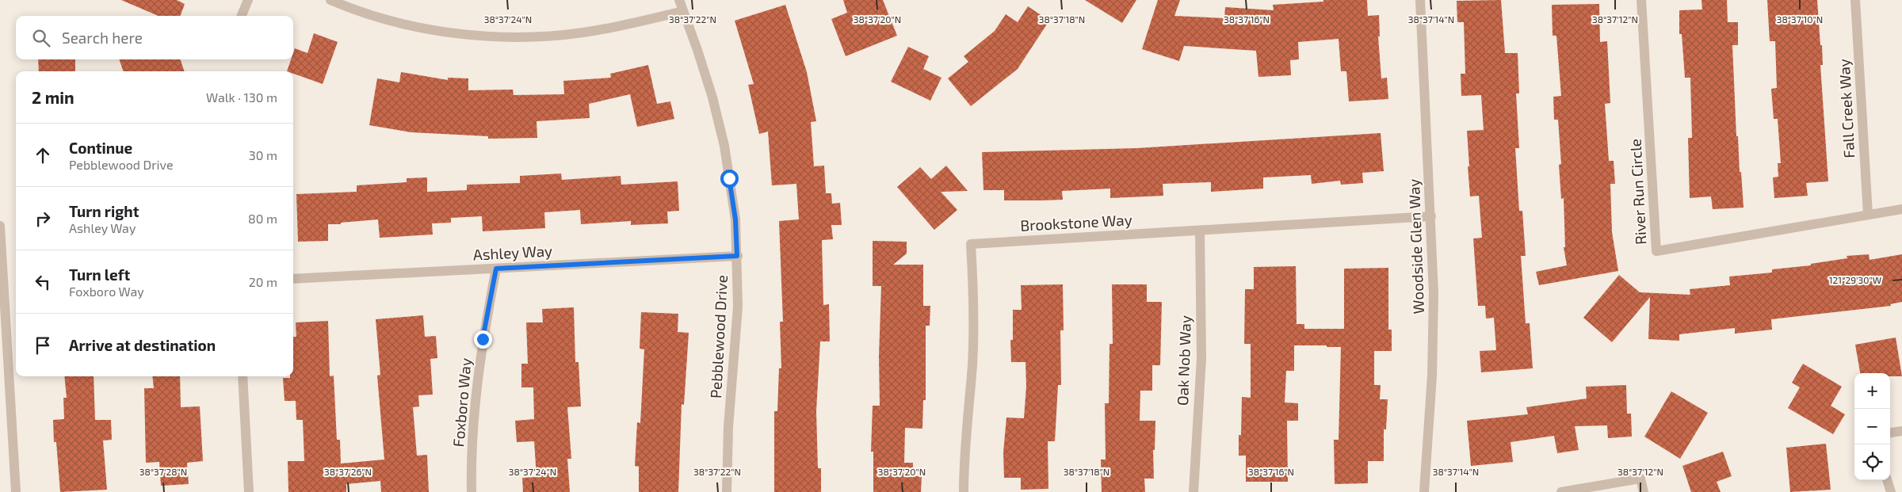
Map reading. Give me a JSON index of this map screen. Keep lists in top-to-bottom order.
{
  "streets": {
    "street": [
      "Fall Creek Way",
      "River Run Circle",
      "Brookstone Way",
      "Woodside Glen Way",
      "Ashley Way",
      "Pebblewood Drive",
      "Oak Nob Way",
      "Foxboro Way"
    ]
  },
  "crossings": [
    ["Fall Creek Way", "River Run Circle"],
    ["Brookstone Way", "Woodside Glen Way"],
    ["Brookstone Way", "Oak Nob Way"],
    ["Ashley Way", "Pebblewood Drive"],
    ["Ashley Way", "Foxboro Way"]
  ],
  "page": {
    "search": "Search here",
    "heading": ["2 min", "Walk · 130 m"],
    "list": [
      ["Continue", "Pebblewood Drive", "30 m"],
      ["Turn right", "Ashley Way", "80 m"],
      ["Turn left", "Foxboro Way", "20 m"],
      "Arrive at destination"
    ],
    "map_buttons": ["+", "−"]
  },
  "coordinates": [
    "38°37'24\"N",
    "38°37'22\"N",
    "38°37'20\"N",
    "38°37'18\"N",
    "38°37'16\"N",
    "38°37'14\"N",
    "38°37'12\"N",
    "38°37'10\"N",
    "121°29'30\"W",
    "38°37'28\"N",
    "38°37'26\"N"
  ]
}
